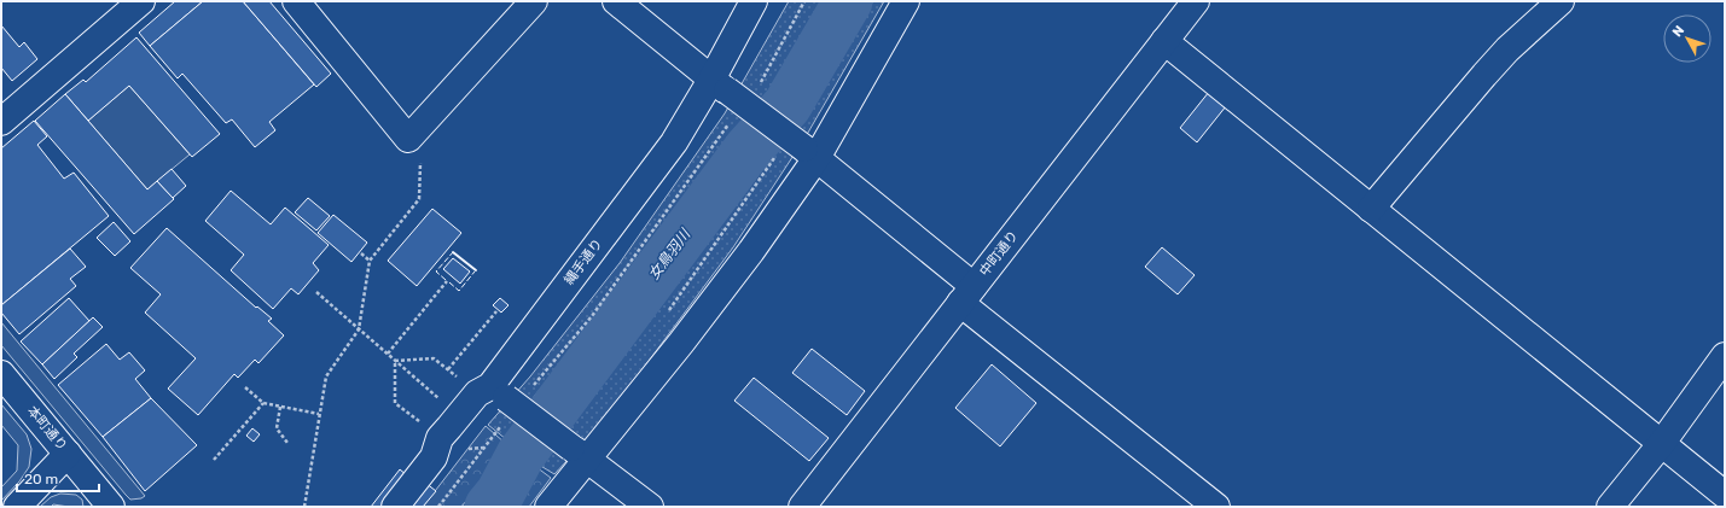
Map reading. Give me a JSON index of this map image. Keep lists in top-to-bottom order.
{
  "streets": {
    "street": ["中町通り", "縄手通り", "本町通り"]
  },
  "water": ["女鳥羽川"],
  "scale_bar": "20 m",
  "north": "top left"
}
